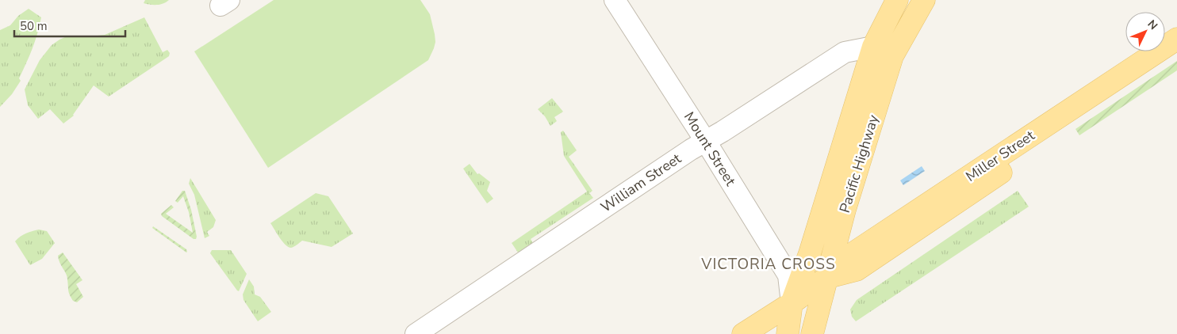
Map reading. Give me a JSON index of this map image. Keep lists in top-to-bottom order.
{
  "streets": {
    "main road": ["Miller Street", "Pacific Highway"],
    "street": ["Mount Street", "William Street"]
  },
  "crossings": [
    ["Mount Street", "Miller Street"],
    ["Mount Street", "Pacific Highway"],
    ["Mount Street", "William Street"],
    ["Miller Street", "Pacific Highway"],
    ["Pacific Highway", "William Street"]
  ],
  "districts": ["VICTORIA CROSS"],
  "scale_bar": "50 m",
  "north": "top right"
}
